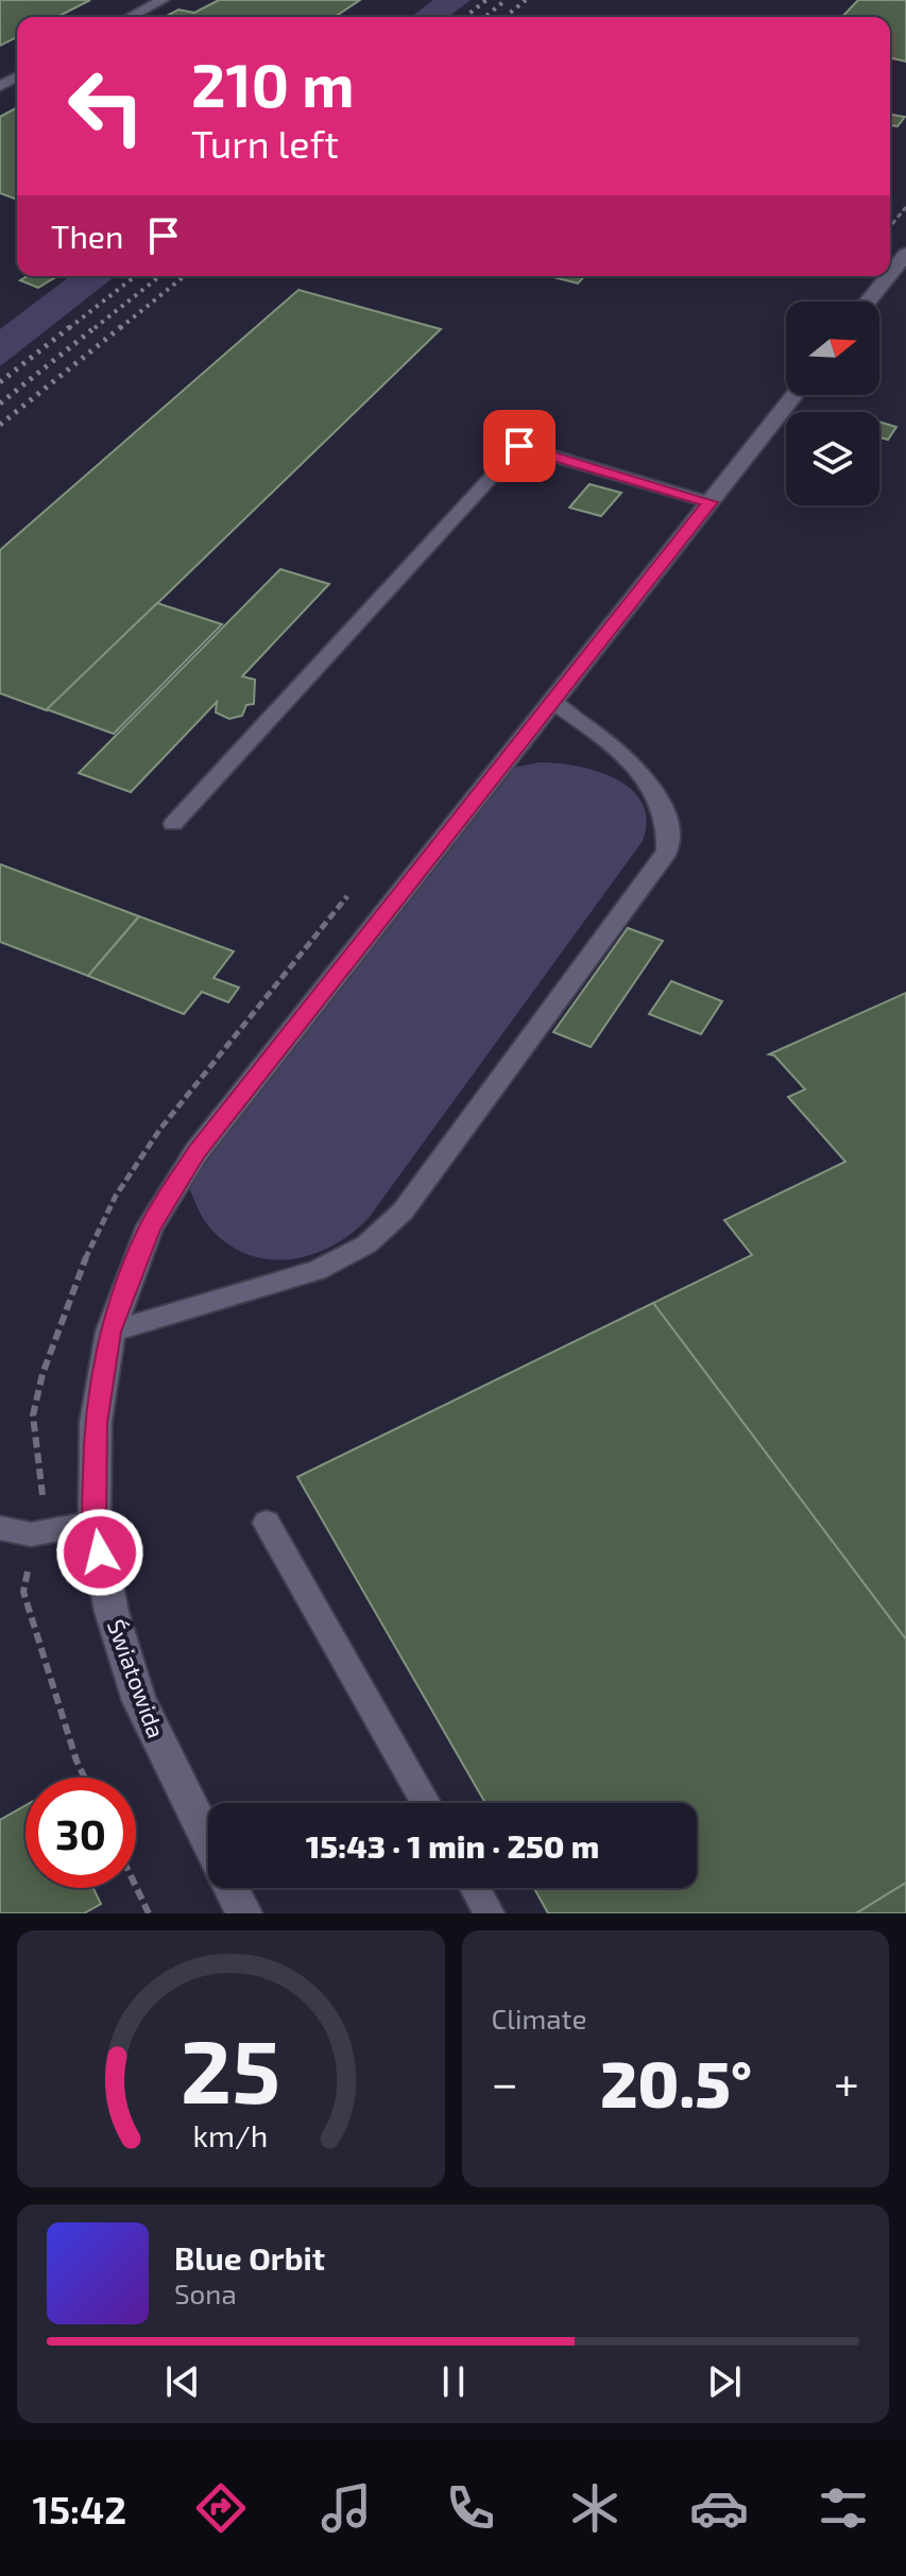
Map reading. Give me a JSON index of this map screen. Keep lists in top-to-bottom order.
{
  "streets": {
    "street": ["Światowida"]
  },
  "north": "right",
  "page": {
    "turn": ["210 m", "Turn left"],
    "then": "Then",
    "limit": "30",
    "trip": "15:43 · 1 min · 250 m",
    "tile": "Climate",
    "heat": ["−", "20.5°", "+"],
    "song": ["Blue Orbit", "Sona"],
    "tabs": "15:42",
    "gauge": ["25", "km/h"]
  }
}
